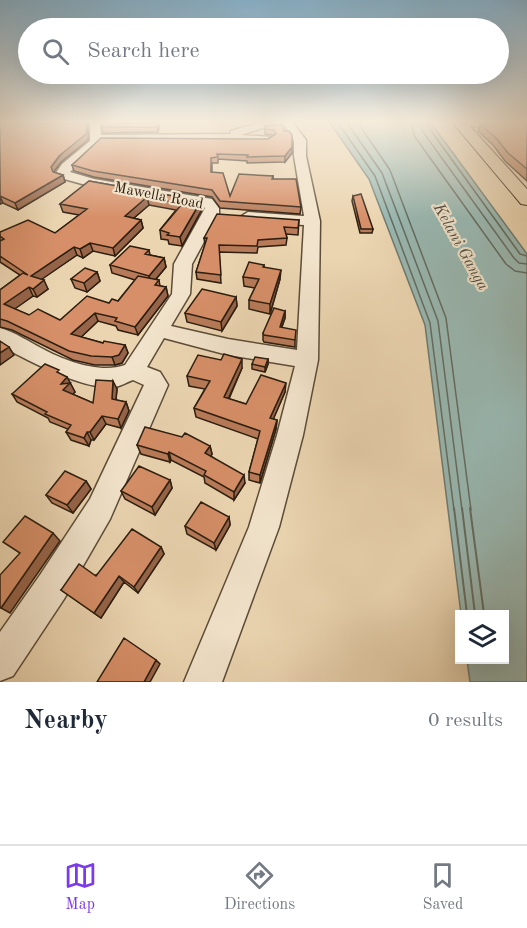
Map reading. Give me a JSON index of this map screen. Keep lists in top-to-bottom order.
{
  "streets": {
    "street": ["Mawella Road"]
  },
  "water": ["Kelani Ganga"],
  "page": {
    "search": "Search here",
    "heading": ["Nearby", "0 results"],
    "nav": ["Map", "Directions", "Saved"]
  }
}
